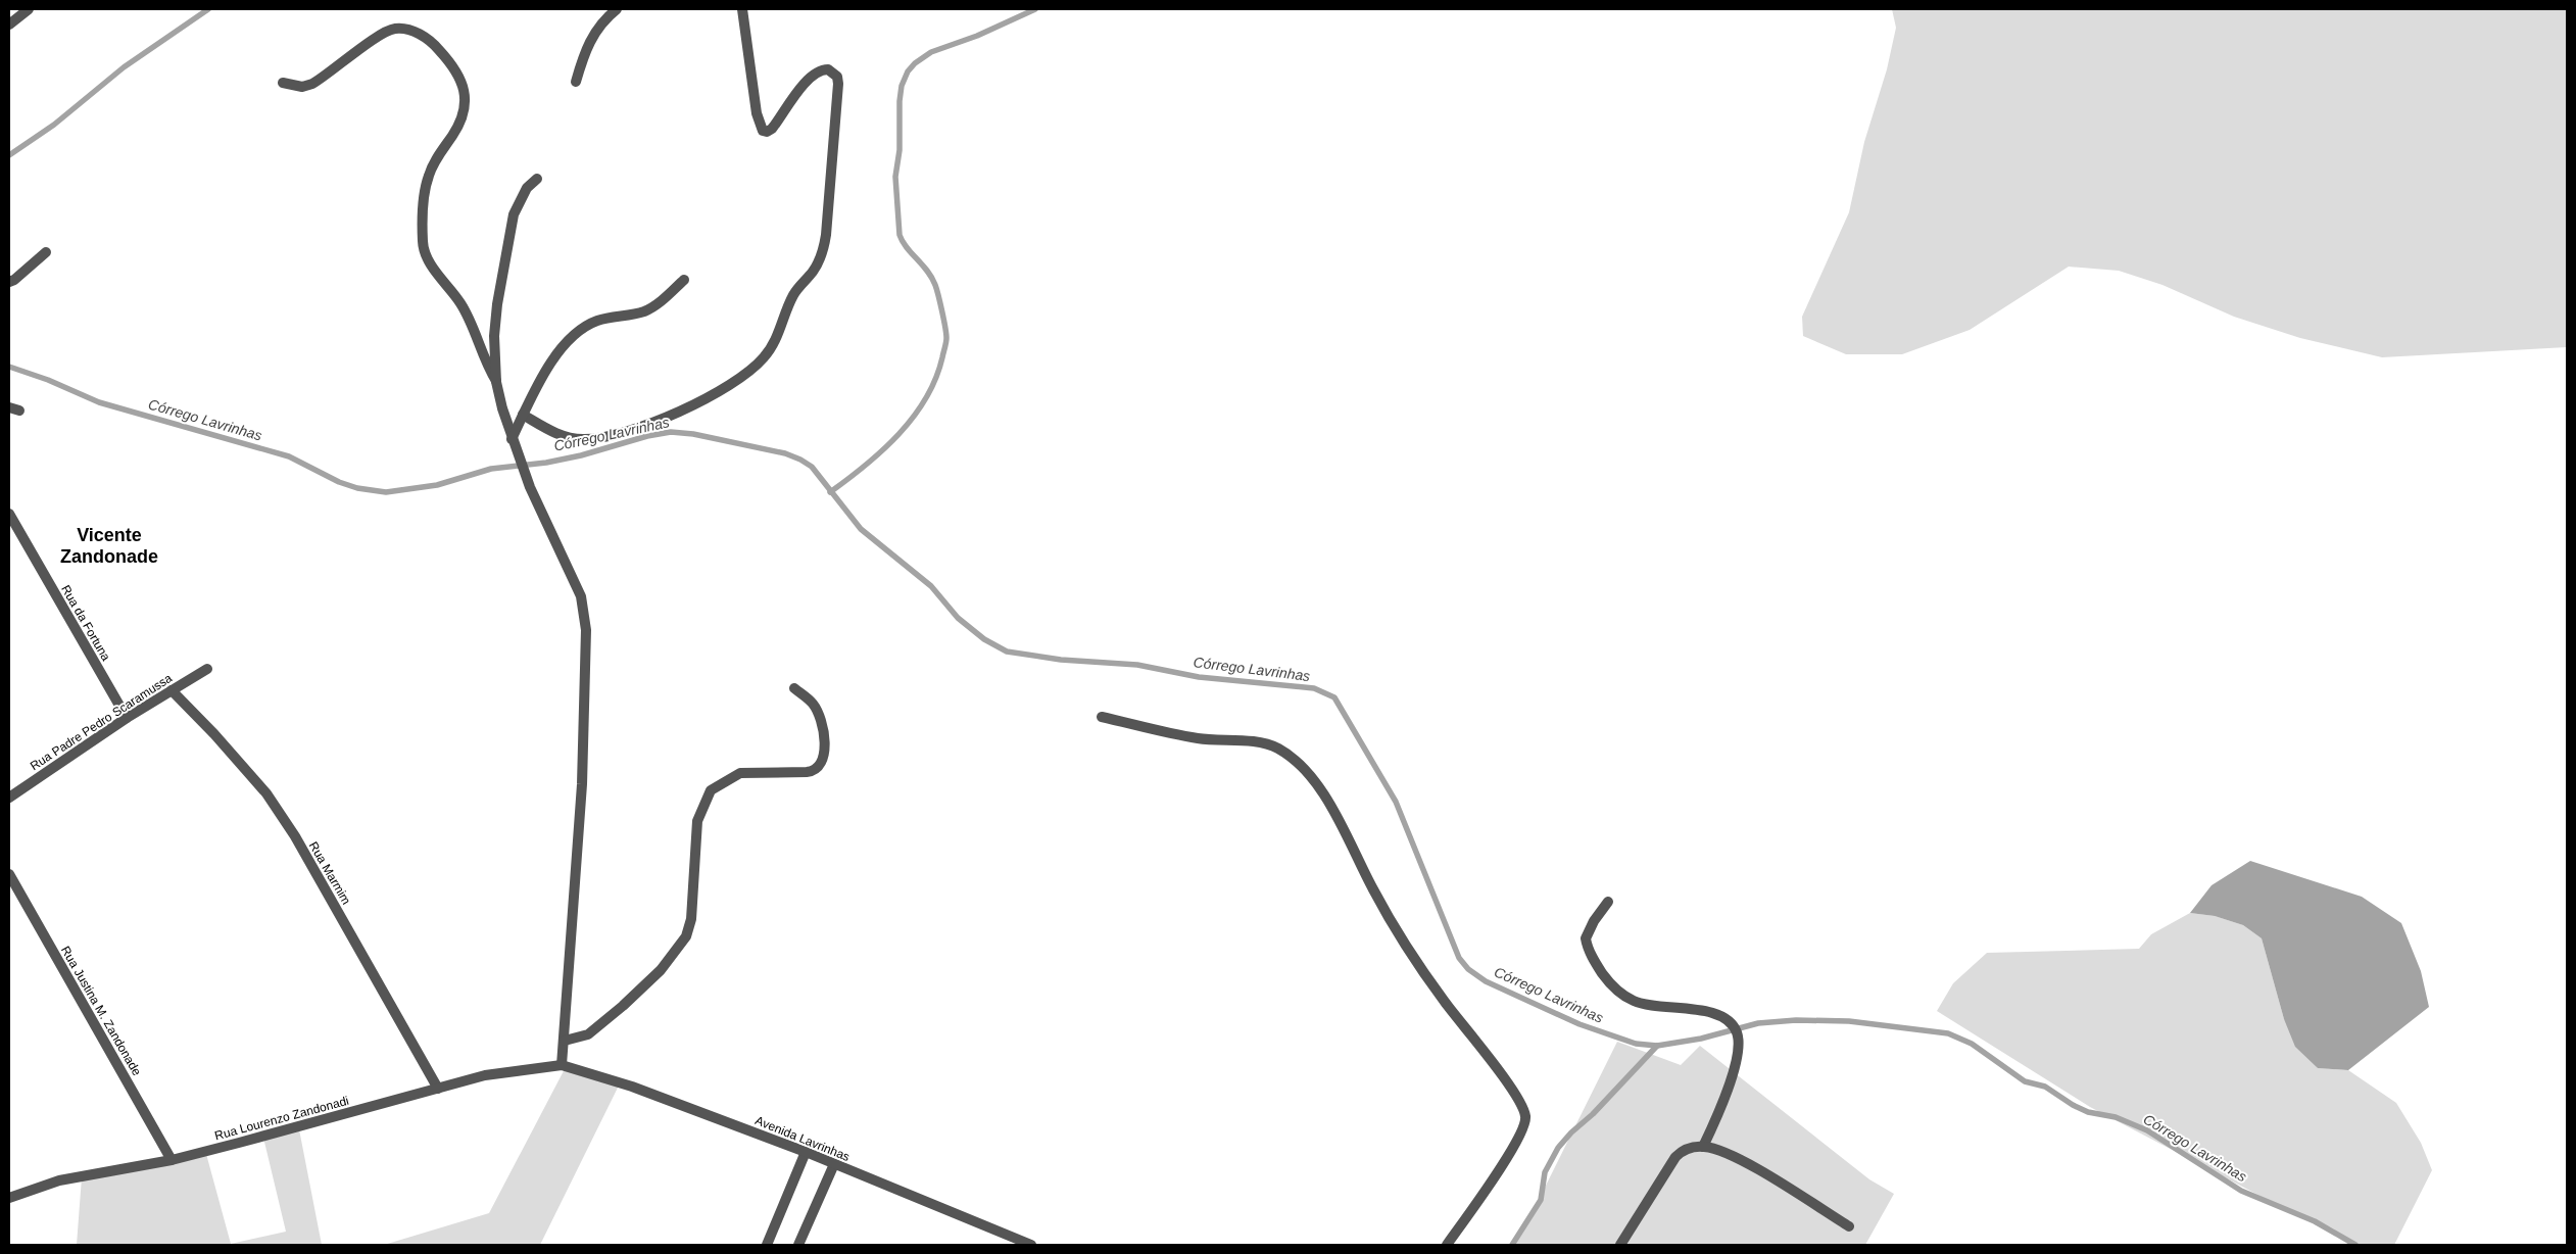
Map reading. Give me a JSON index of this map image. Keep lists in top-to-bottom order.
{
  "streets": {
    "street": [
      "Rua da Fortuna",
      "Rua Padre Pedro Scaramussa",
      "Rua Marmim",
      "Rua Justina M. Zandonade",
      "Rua Lourenzo Zandonadi",
      "Avenida Lavrinhas"
    ]
  },
  "crossings": [
    ["Rua da Fortuna", "Rua Padre Pedro Scaramussa"],
    ["Rua Padre Pedro Scaramussa", "Rua Marmim"],
    ["Rua Marmim", "Rua Lourenzo Zandonadi"],
    ["Rua Justina M. Zandonade", "Rua Lourenzo Zandonadi"],
    ["Rua Lourenzo Zandonadi", "Avenida Lavrinhas"]
  ],
  "districts": ["Vicente Zandonade"],
  "water": ["Córrego Lavrinhas"]
}
